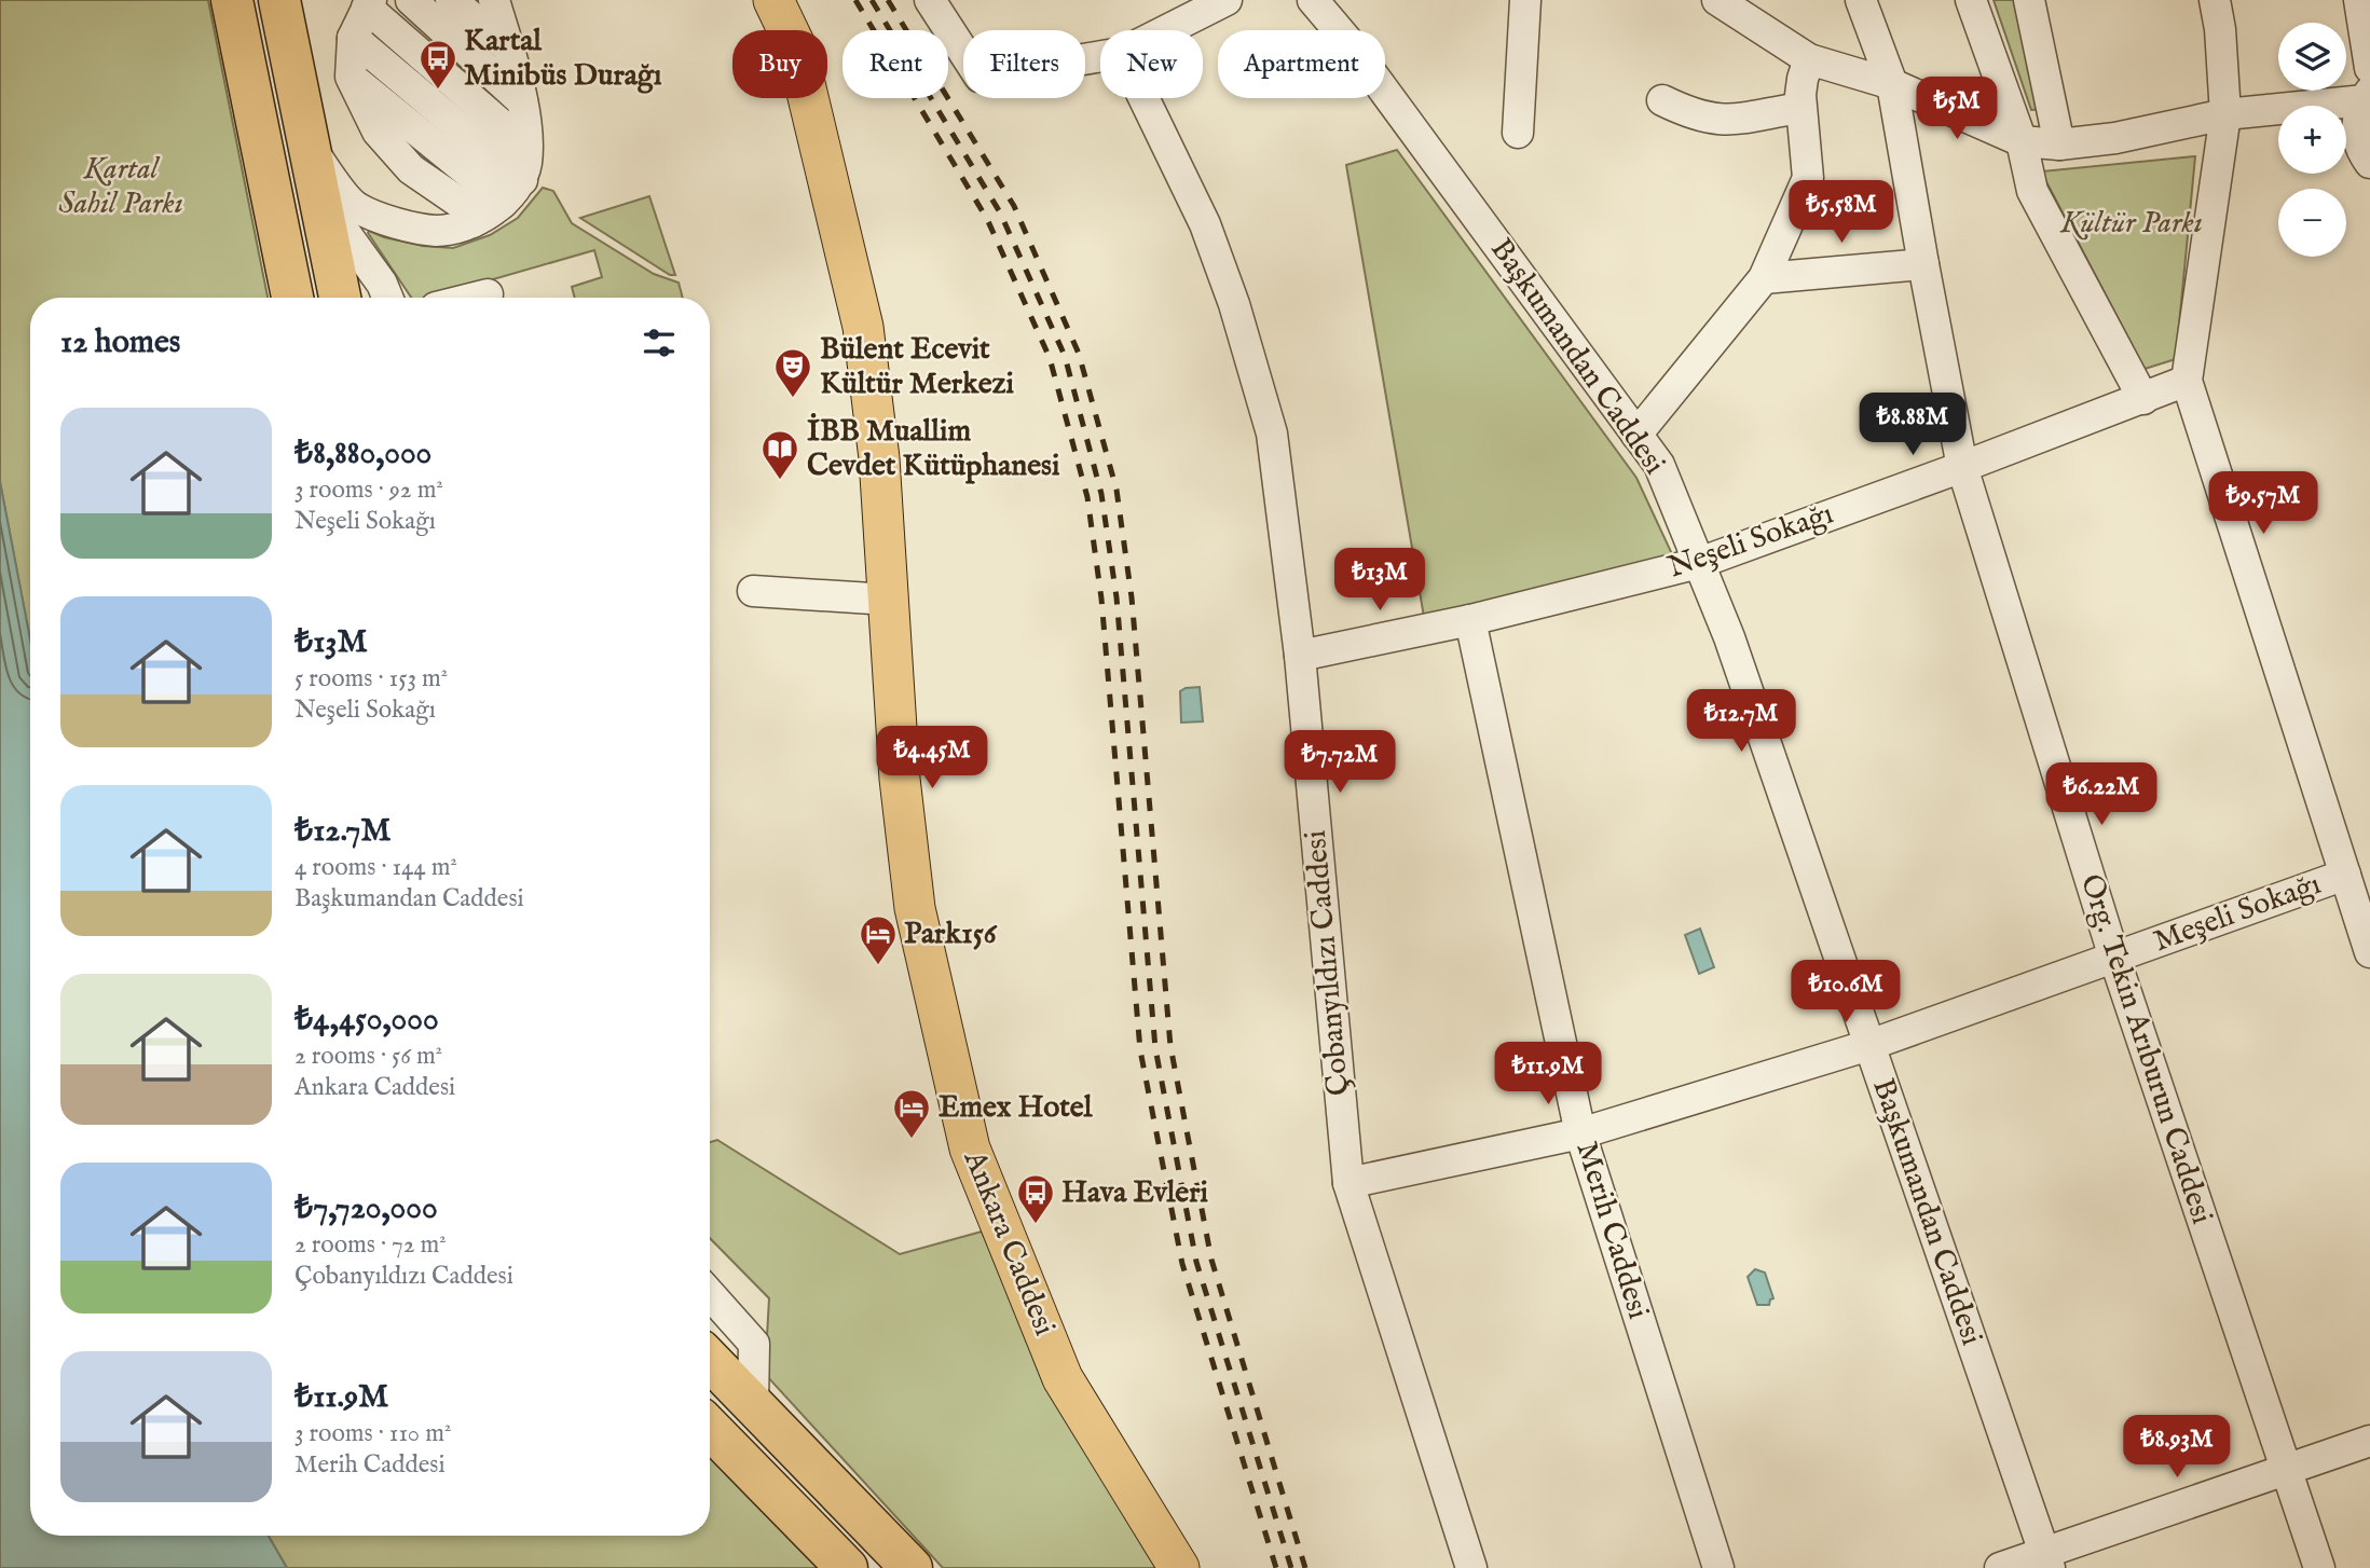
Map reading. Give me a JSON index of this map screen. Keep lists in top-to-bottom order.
{
  "streets": {
    "main road": ["Ankara Caddesi"],
    "street": [
      "Başkumandan Caddesi",
      "Neşeli Sokağı",
      "Meşeli Sokağı",
      "Çobanyıldızı Caddesi",
      "Org. Tekin Arıburun Caddesi",
      "Merih Caddesi"
    ]
  },
  "crossings": [
    ["Başkumandan Caddesi", "Neşeli Sokağı"],
    ["Başkumandan Caddesi", "Meşeli Sokağı"],
    ["Neşeli Sokağı", "Çobanyıldızı Caddesi"],
    ["Neşeli Sokağı", "Org. Tekin Arıburun Caddesi"],
    ["Neşeli Sokağı", "Merih Caddesi"],
    ["Meşeli Sokağı", "Çobanyıldızı Caddesi"],
    ["Meşeli Sokağı", "Org. Tekin Arıburun Caddesi"],
    ["Meşeli Sokağı", "Merih Caddesi"]
  ],
  "parks": ["Kartal Sahil Parkı", "Kültür Parkı"],
  "places": {
    "bus stop": ["Kartal Minibüs Durağı", "Hava Evleri"],
    "theatre": ["Bülent Ecevit Kültür Merkezi"],
    "library": ["İBB Muallim Cevdet Kütüphanesi"],
    "hotel": ["Park156", "Emex Hotel"]
  },
  "page": {
    "map_buttons": ["+", "−"],
    "chip": [
      "Buy",
      "Rent",
      "Filters",
      "New",
      "Apartment"
    ],
    "price": [
      "₺5M",
      "₺5.58M",
      "₺8.88M",
      "₺9.57M",
      "₺13M",
      "₺12.7M",
      "₺4.45M",
      "₺7.72M",
      "₺6.22M",
      "₺10.6M",
      "₺11.9M",
      "₺8.93M"
    ],
    "heading": "12 homes",
    "list": [
      {
        "name": "₺8,880,000",
        "note": "3 rooms · 92 m² · Neşeli Sokağı"
      },
      {
        "name": "₺13M",
        "note": "5 rooms · 153 m² · Neşeli Sokağı"
      },
      {
        "name": "₺12.7M",
        "note": "4 rooms · 144 m² · Başkumandan Caddesi"
      },
      {
        "name": "₺4,450,000",
        "note": "2 rooms · 56 m² · Ankara Caddesi"
      },
      {
        "name": "₺7,720,000",
        "note": "2 rooms · 72 m² · Çobanyıldızı Caddesi"
      },
      {
        "name": "₺11.9M",
        "note": "3 rooms · 110 m² · Merih Caddesi"
      }
    ]
  }
}
